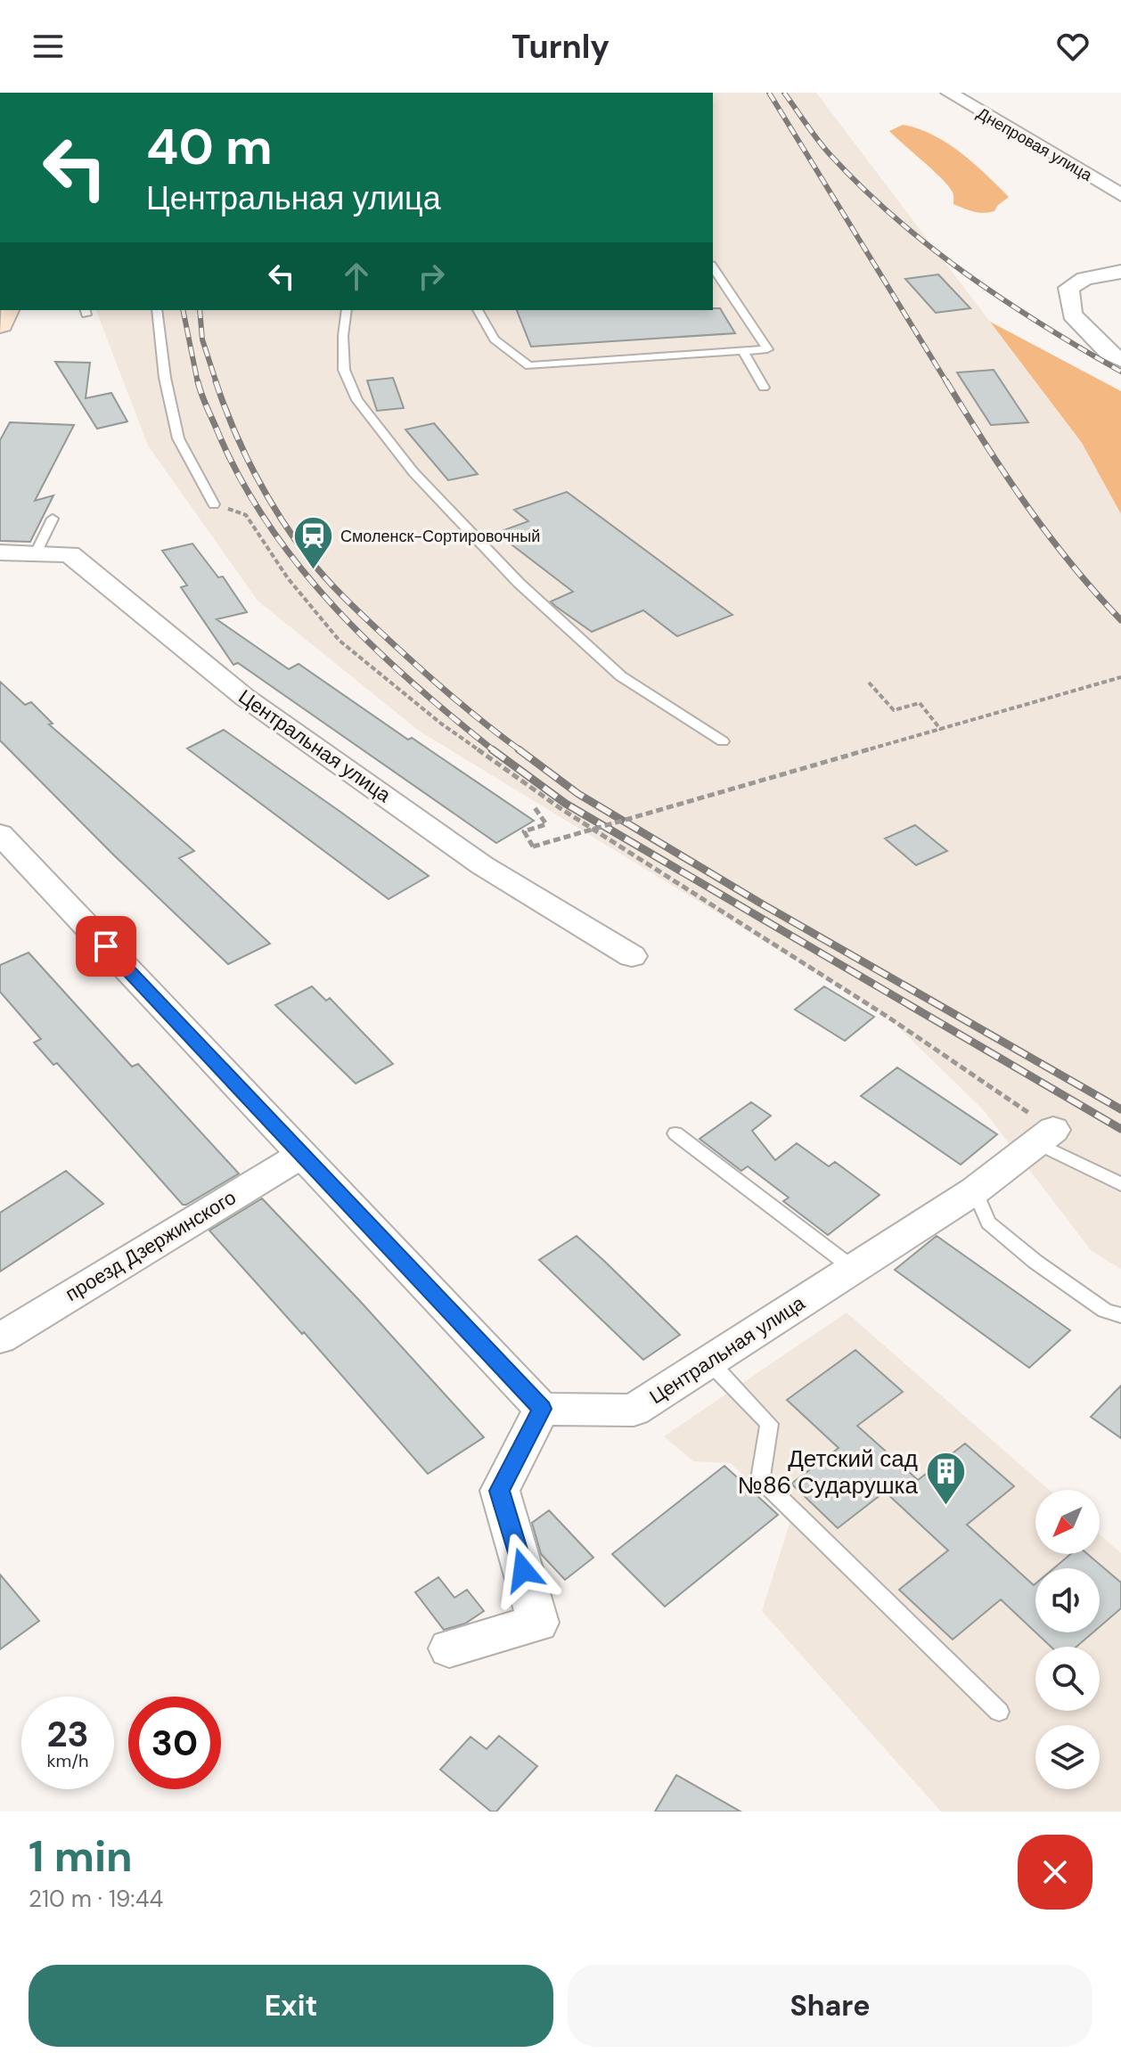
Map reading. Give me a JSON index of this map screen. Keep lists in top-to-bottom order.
{
  "streets": {
    "street": ["Днепровая улица", "Центральная улица", "проезд Дзержинского"]
  },
  "places": {
    "station": ["Смоленск-Сортировочный"],
    "building": ["Детский сад №86 Сударушка"]
  },
  "north": "bottom left",
  "page": {
    "header": "Turnly",
    "turn": ["40 m", "Центральная улица"],
    "speed": "23 km/h",
    "limit": "30",
    "heading": ["1 min", "210 m · 19:44"],
    "buttons": ["Exit", "Share"]
  }
}
